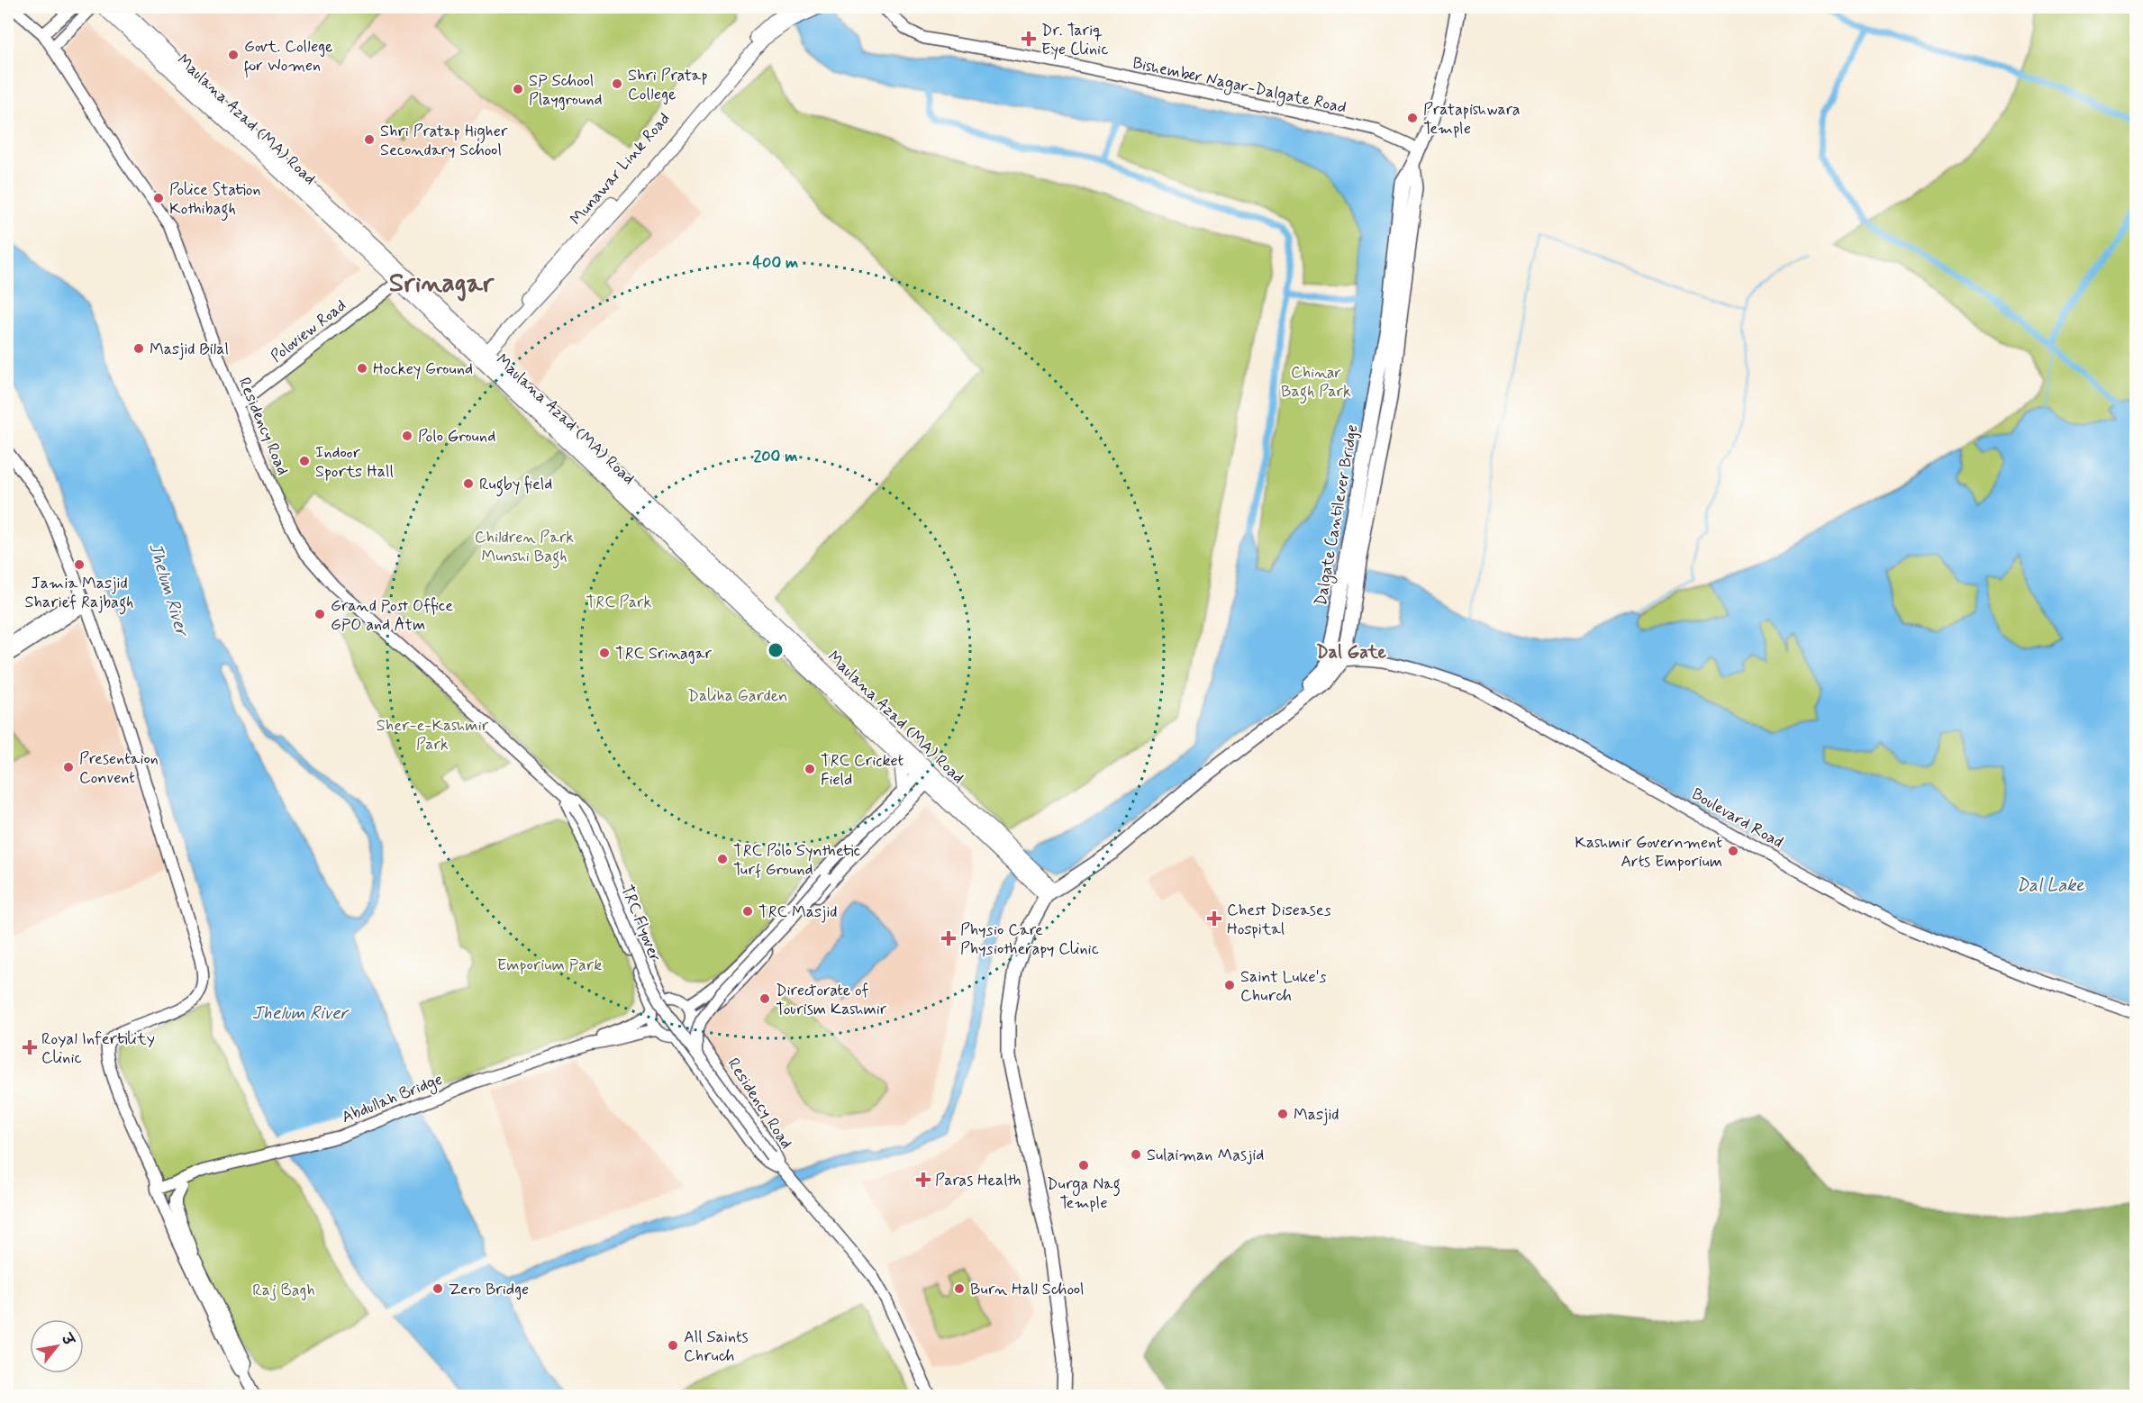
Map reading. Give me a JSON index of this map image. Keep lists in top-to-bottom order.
{
  "streets": {
    "highway": ["Dalgate Cantilever Bridge"],
    "main road": [
      "Bishember Nagar-Dalgate Road",
      "Maulana Azad (MA) Road",
      "Munawar Link Road",
      "Poloview Road",
      "Residency Road",
      "Boulevard Road",
      "TRC Flyover",
      "Abdullah Bridge"
    ]
  },
  "crossings": [
    ["Bishember Nagar-Dalgate Road", "Dalgate Cantilever Bridge"],
    ["Maulana Azad (MA) Road", "Munawar Link Road"],
    ["Maulana Azad (MA) Road", "Poloview Road"],
    ["Poloview Road", "Residency Road"],
    ["Residency Road", "TRC Flyover"],
    ["Dalgate Cantilever Bridge", "Boulevard Road"]
  ],
  "districts": ["Srinagar", "Dal Gate"],
  "water": ["Jhelum River", "Dal Lake"],
  "parks": [
    "Chinar Bagh Park",
    "Children Park Munshi Bagh",
    "TRC Park",
    "Daliha Garden",
    "Sher-e-Kashmir Park",
    "Emporium Park",
    "Raj Bagh"
  ],
  "places": {
    "health": [
      "Dr. Tariq Eye Clinic",
      "Chest Diseases Hospital",
      "Physio Care Physiotherapy Clinic",
      "Royal Infertility Clinic",
      "Paras Health"
    ],
    "other": [
      "Govt. College for Women",
      "Shri Pratap College",
      "SP School Playground",
      "Pratapishwara Temple",
      "Shri Pratap Higher Secondary School",
      "Police Station Kothibagh",
      "Masjid Bilal",
      "Hockey Ground",
      "Polo Ground",
      "Indoor Sports Hall",
      "Rugby field",
      "Jamia Masjid Sharief Rajbagh",
      "Grand Post Office GPO and Atm",
      "TRC Srinagar",
      "Presentaion Convent",
      "TRC Cricket Field",
      "Kashmir Government Arts Emporium",
      "TRC Polo Synthetic Turf Ground",
      "TRC Masjid",
      "Saint Luke's Church",
      "Directorate of Tourism Kashmir",
      "Masjid",
      "Sulaiman Masjid",
      "Durga Nag Temple",
      "Zero Bridge",
      "Burn Hall School",
      "All Saints Chruch"
    ]
  },
  "north": "top right",
  "rings": ["400 m", "200 m"]
}
